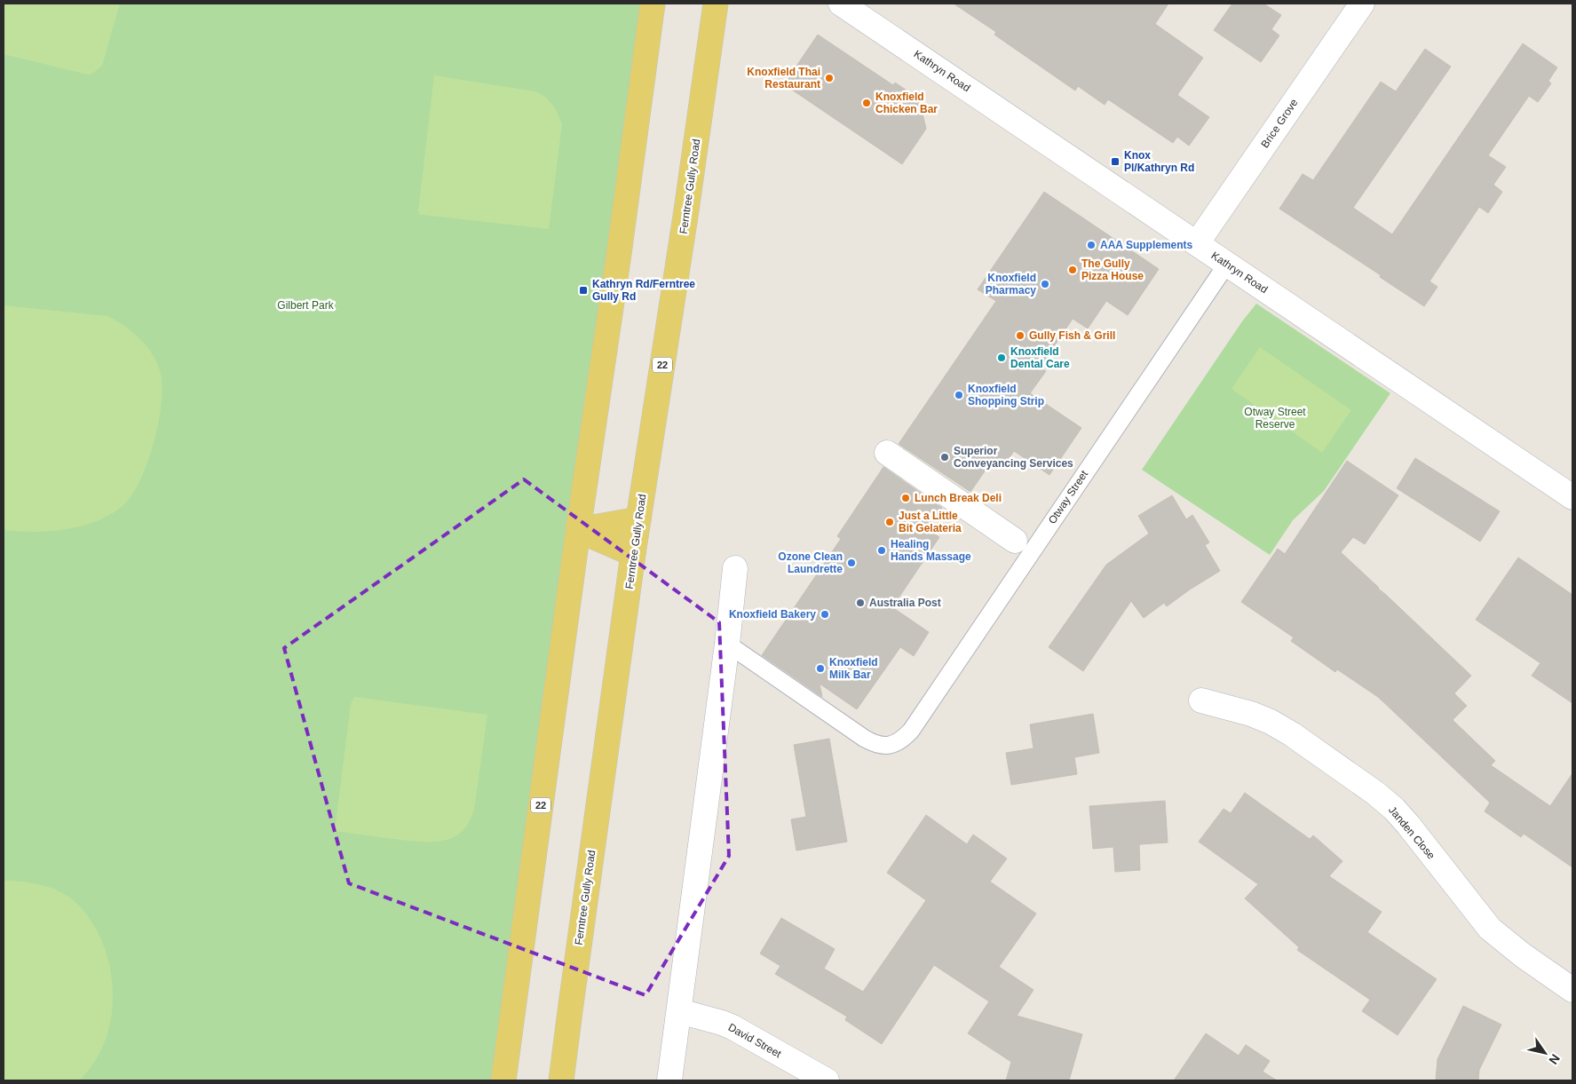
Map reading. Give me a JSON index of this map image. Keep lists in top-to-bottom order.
{
  "streets": {
    "main road": ["Ferntree Gully Road", "22"],
    "street": [
      "Kathryn Road",
      "Brice Grove",
      "Janden Close",
      "David Street"
    ],
    "lane": ["Otway Street"]
  },
  "crossings": [
    ["Kathryn Road", "Brice Grove"],
    ["Kathryn Road", "Otway Street"]
  ],
  "parks": ["Gilbert Park", "Otway Street Reserve"],
  "places": {
    "other": [
      "Knoxfield Thai Restaurant",
      "Knoxfield Chicken Bar",
      "AAA Supplements",
      "The Gully Pizza House",
      "Knoxfield Pharmacy",
      "Gully Fish & Grill",
      "Knoxfield Dental Care",
      "Knoxfield Shopping Strip",
      "Superior Conveyancing Services",
      "Lunch Break Deli",
      "Just a Little Bit Gelateria",
      "Healing Hands Massage",
      "Ozone Clean Laundrette",
      "Australia Post",
      "Knoxfield Bakery",
      "Knoxfield Milk Bar"
    ],
    "transit": ["Knox Pl/Kathryn Rd", "Kathryn Rd/Ferntree Gully Rd"]
  },
  "north": "bottom right"
}
